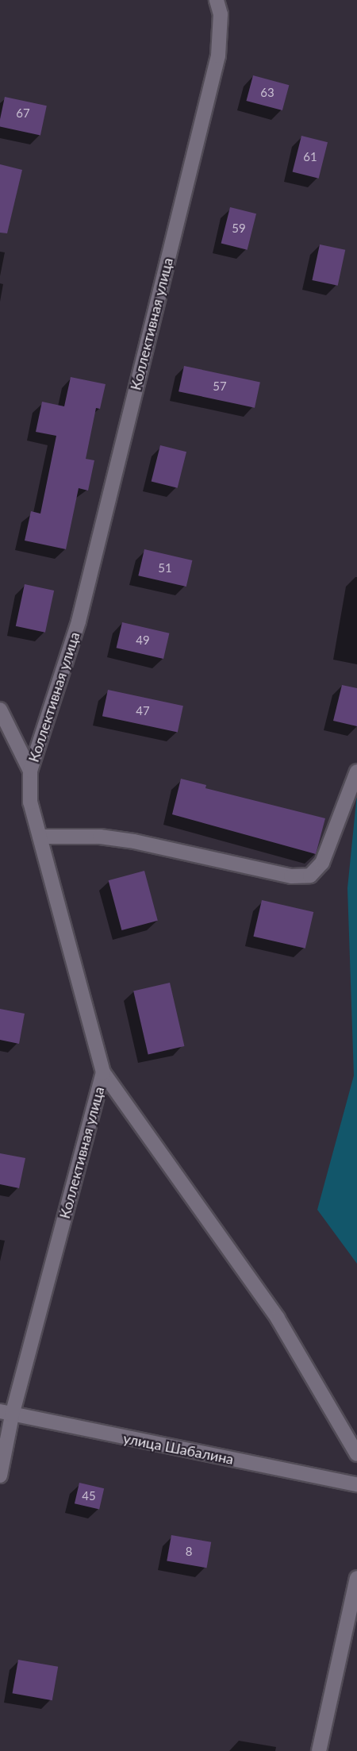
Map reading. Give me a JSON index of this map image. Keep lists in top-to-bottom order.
{
  "streets": {
    "street": ["Коллективная улица", "улица Шабалина"]
  },
  "crossings": [
    ["Коллективная улица", "улица Шабалина"]
  ],
  "house_numbers": [
    "63",
    "67",
    "61",
    "59",
    "57",
    "51",
    "49",
    "47",
    "45",
    "8"
  ]
}
